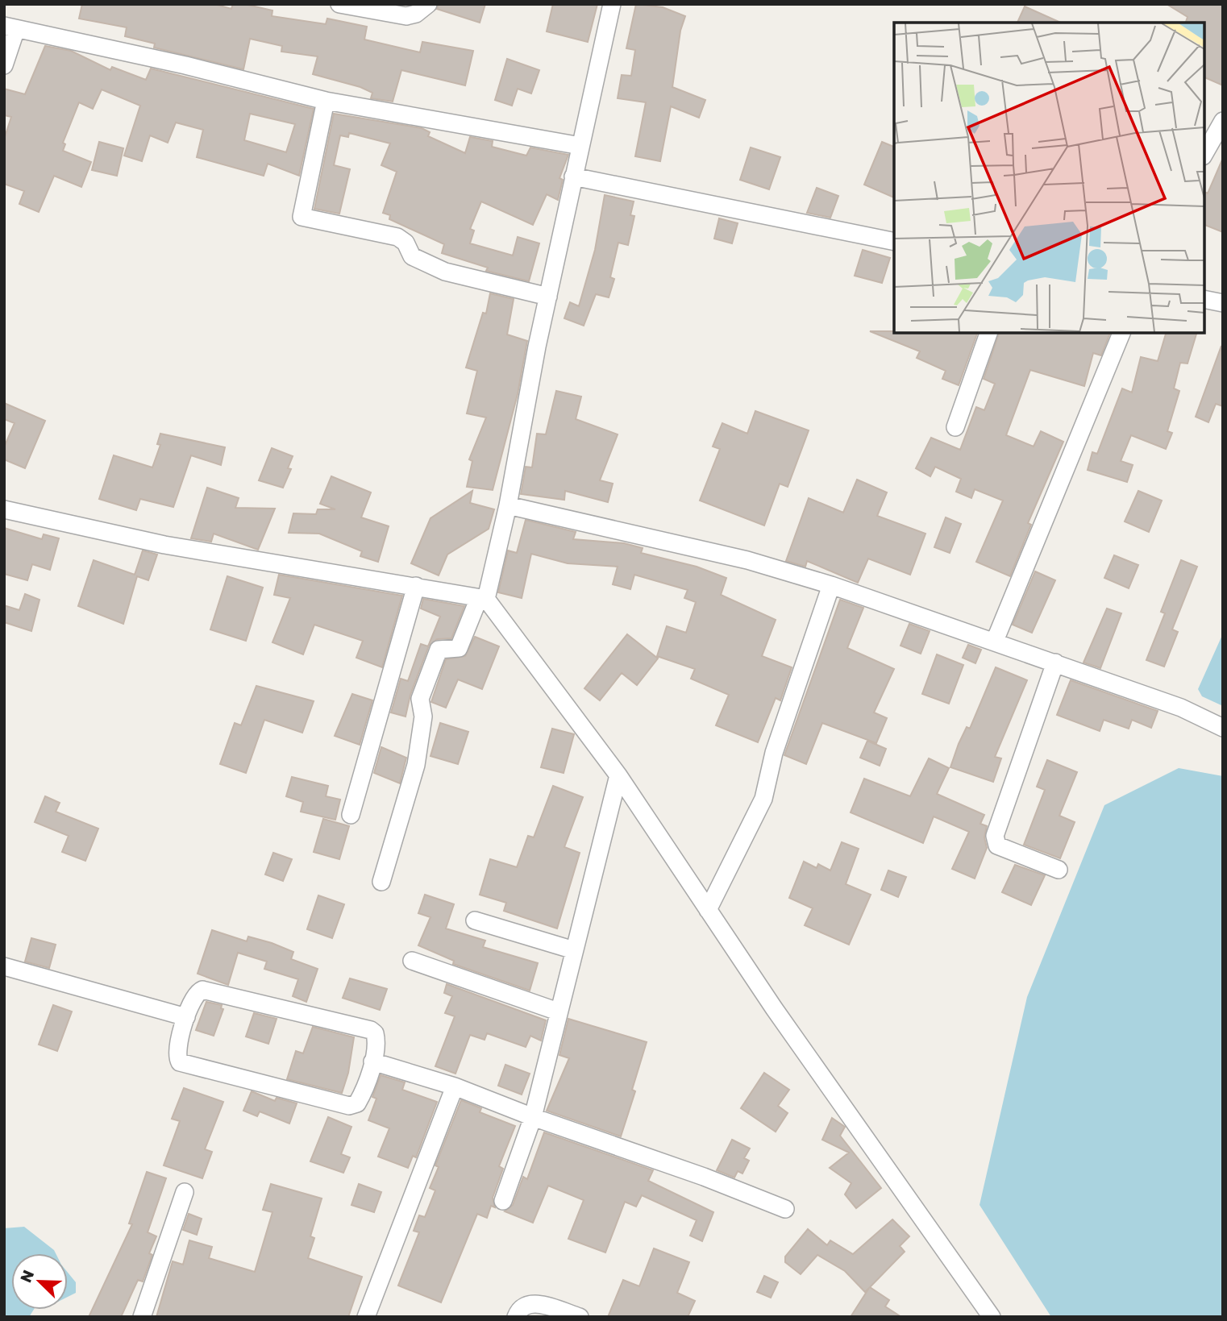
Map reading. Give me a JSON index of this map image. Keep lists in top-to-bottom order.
{
  "north": "top left"
}
